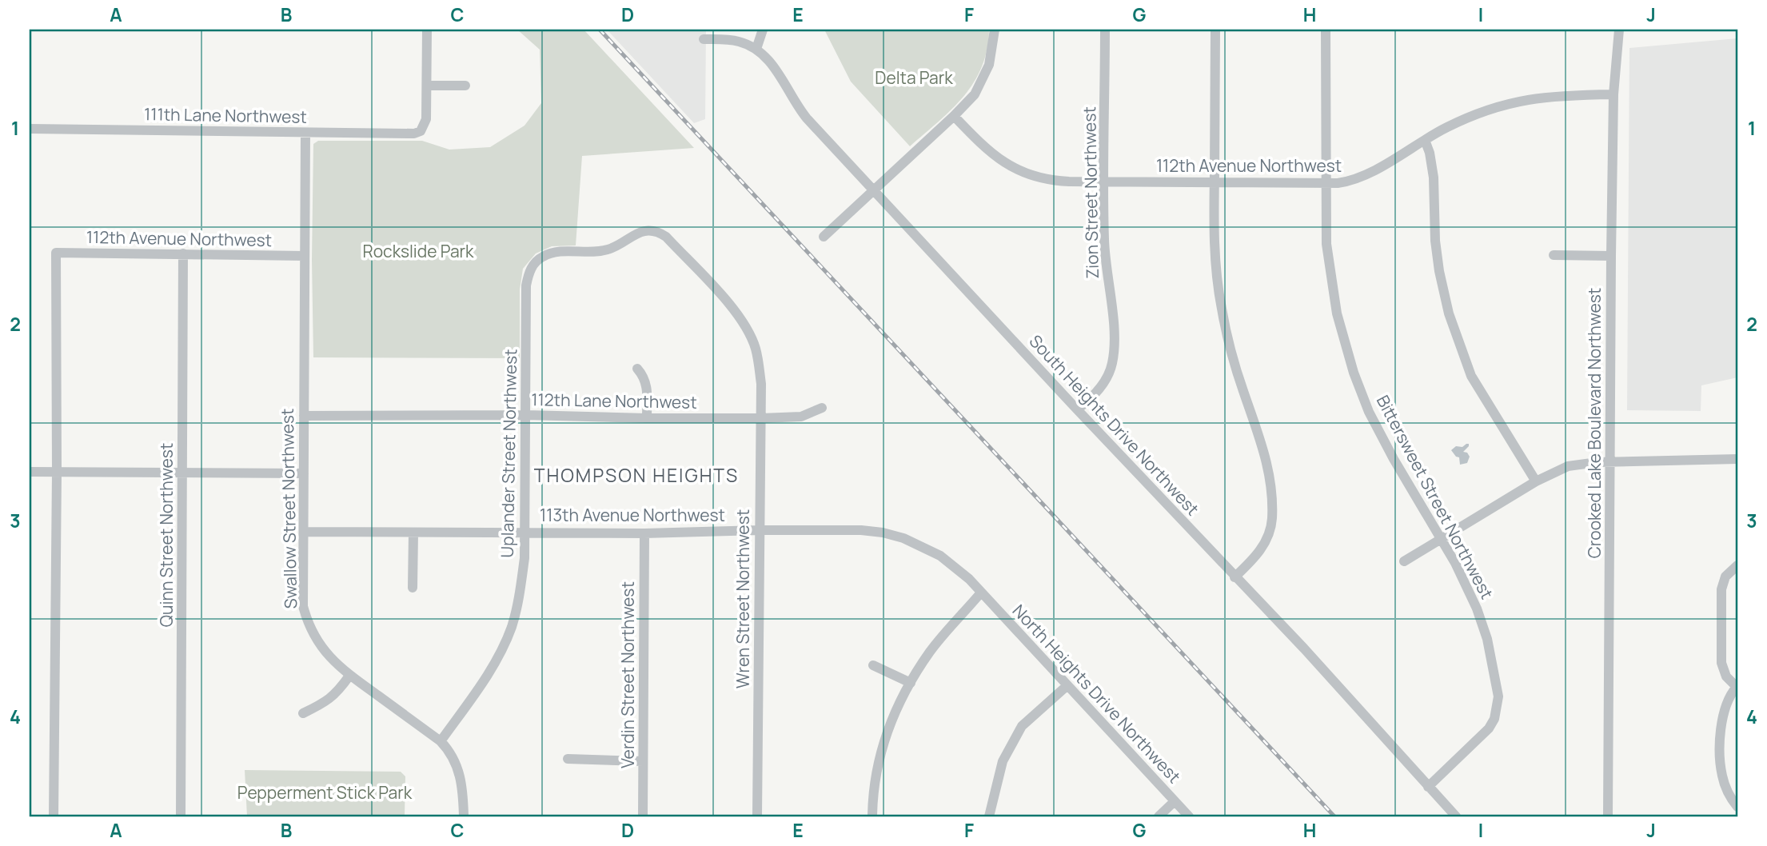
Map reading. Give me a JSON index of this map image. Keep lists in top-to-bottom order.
{
  "streets": {
    "street": [
      "111th Lane Northwest",
      "112th Avenue Northwest",
      "Zion Street Northwest",
      "112th Lane Northwest",
      "Crooked Lake Boulevard Northwest",
      "South Heights Drive Northwest",
      "Uplander Street Northwest",
      "Bittersweet Street Northwest",
      "Swallow Street Northwest",
      "113th Avenue Northwest",
      "Quinn Street Northwest",
      "Wren Street Northwest",
      "Verdin Street Northwest",
      "North Heights Drive Northwest"
    ]
  },
  "crossings": [
    ["111th Lane Northwest", "Swallow Street Northwest"],
    ["112th Avenue Northwest", "Zion Street Northwest"],
    ["112th Avenue Northwest", "Crooked Lake Boulevard Northwest"],
    ["112th Avenue Northwest", "Bittersweet Street Northwest"],
    ["112th Avenue Northwest", "Swallow Street Northwest"],
    ["112th Avenue Northwest", "Quinn Street Northwest"],
    ["Zion Street Northwest", "South Heights Drive Northwest"],
    ["112th Lane Northwest", "Uplander Street Northwest"],
    ["112th Lane Northwest", "Swallow Street Northwest"],
    ["112th Lane Northwest", "Wren Street Northwest"],
    ["South Heights Drive Northwest", "Bittersweet Street Northwest"],
    ["Uplander Street Northwest", "Swallow Street Northwest"],
    ["Uplander Street Northwest", "113th Avenue Northwest"],
    ["Uplander Street Northwest", "Wren Street Northwest"],
    ["Swallow Street Northwest", "113th Avenue Northwest"],
    ["113th Avenue Northwest", "Wren Street Northwest"],
    ["113th Avenue Northwest", "Verdin Street Northwest"],
    ["113th Avenue Northwest", "North Heights Drive Northwest"]
  ],
  "districts": ["THOMPSON HEIGHTS"],
  "parks": ["Delta Park", "Rockslide Park", "Pepperment Stick Park"],
  "grid": {
    "columns": [
      "A",
      "B",
      "C",
      "D",
      "E",
      "F",
      "G",
      "H",
      "I",
      "J"
    ],
    "rows": [
      "1",
      "2",
      "3",
      "4"
    ]
  }
}
